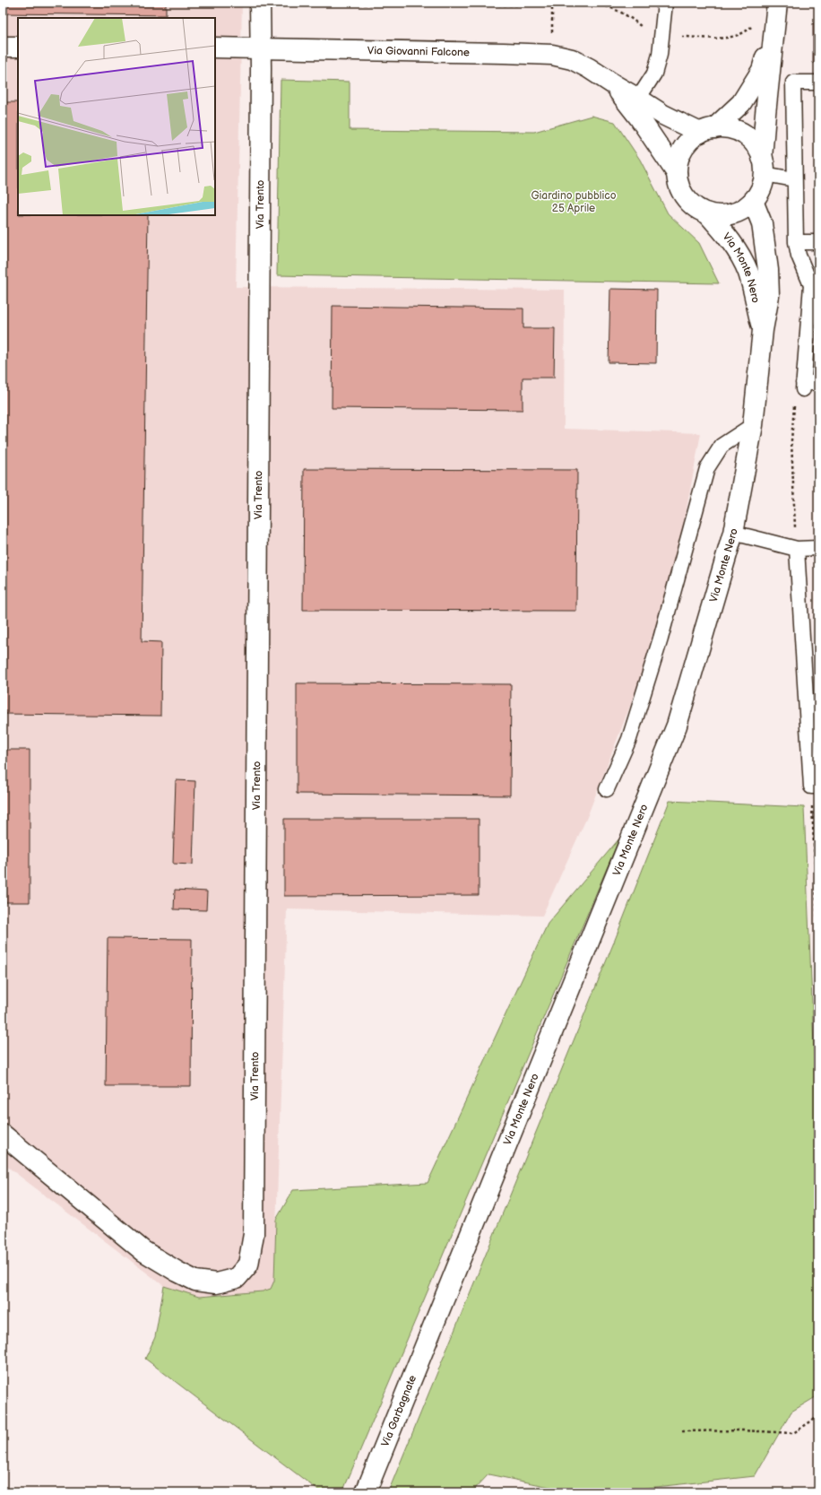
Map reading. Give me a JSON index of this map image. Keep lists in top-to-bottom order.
{
  "streets": {
    "street": [
      "Via Giovanni Falcone",
      "Via Trento",
      "Via Monte Nero",
      "Via Garbagnate"
    ]
  },
  "crossings": [
    ["Via Giovanni Falcone", "Via Trento"],
    ["Via Giovanni Falcone", "Via Monte Nero"],
    ["Via Monte Nero", "Via Garbagnate"]
  ],
  "parks": ["Giardino pubblico 25 Aprile"]
}
